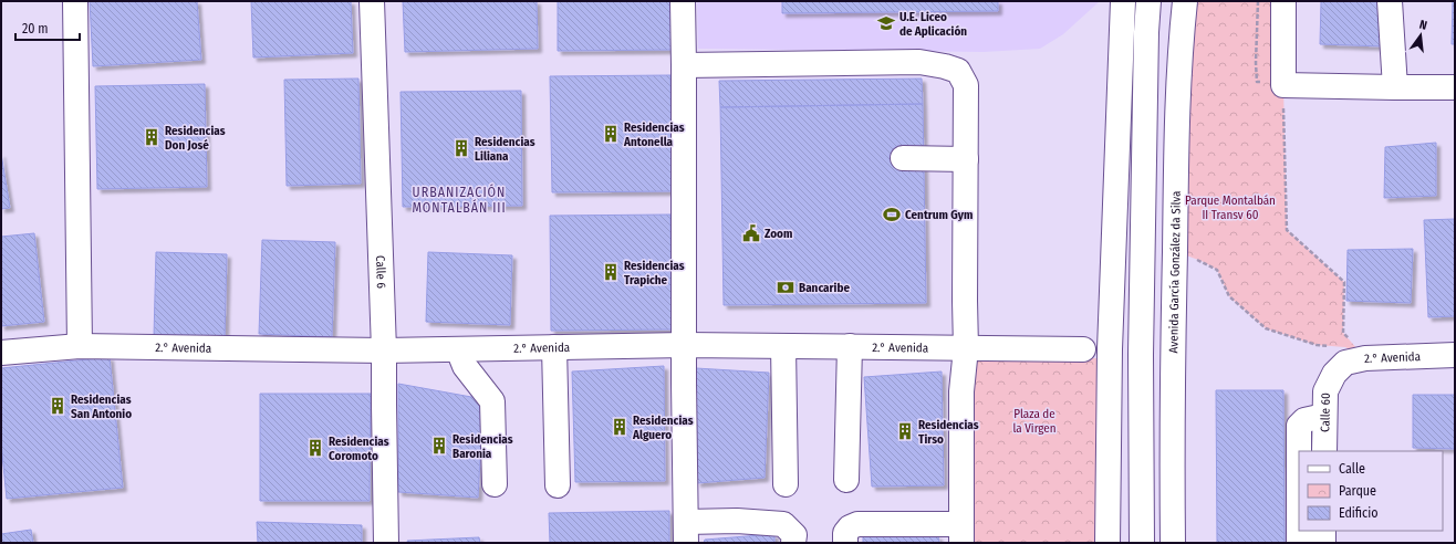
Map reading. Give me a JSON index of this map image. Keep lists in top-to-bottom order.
{
  "streets": {
    "street": [
      "Calle 6",
      "Avenida García González da Silva",
      "2.° Avenida",
      "Calle 60"
    ]
  },
  "crossings": [
    ["Calle 6", "2.° Avenida"],
    ["2.° Avenida", "Calle 60"]
  ],
  "districts": ["URBANIZACIÓN MONTALBÁN III"],
  "parks": ["Parque Montalbán II Transv 60", "Plaza de la Virgen"],
  "places": {
    "school or university": ["U.E. Liceo de Aplicación"],
    "building": [
      "Residencias Antonella",
      "Residencias Don José",
      "Residencias Liliana",
      "Residencias Trapiche",
      "Residencias San Antonio",
      "Residencias Alguero",
      "Residencias Tirso",
      "Residencias Baronia",
      "Residencias Coromoto"
    ],
    "sports": ["Centrum Gym"],
    "public building": ["Zoom"],
    "bank": ["Bancaribe"]
  },
  "legend": ["Calle", "Parque", "Edificio"],
  "scale_bar": "20 m",
  "north": "top"
}
